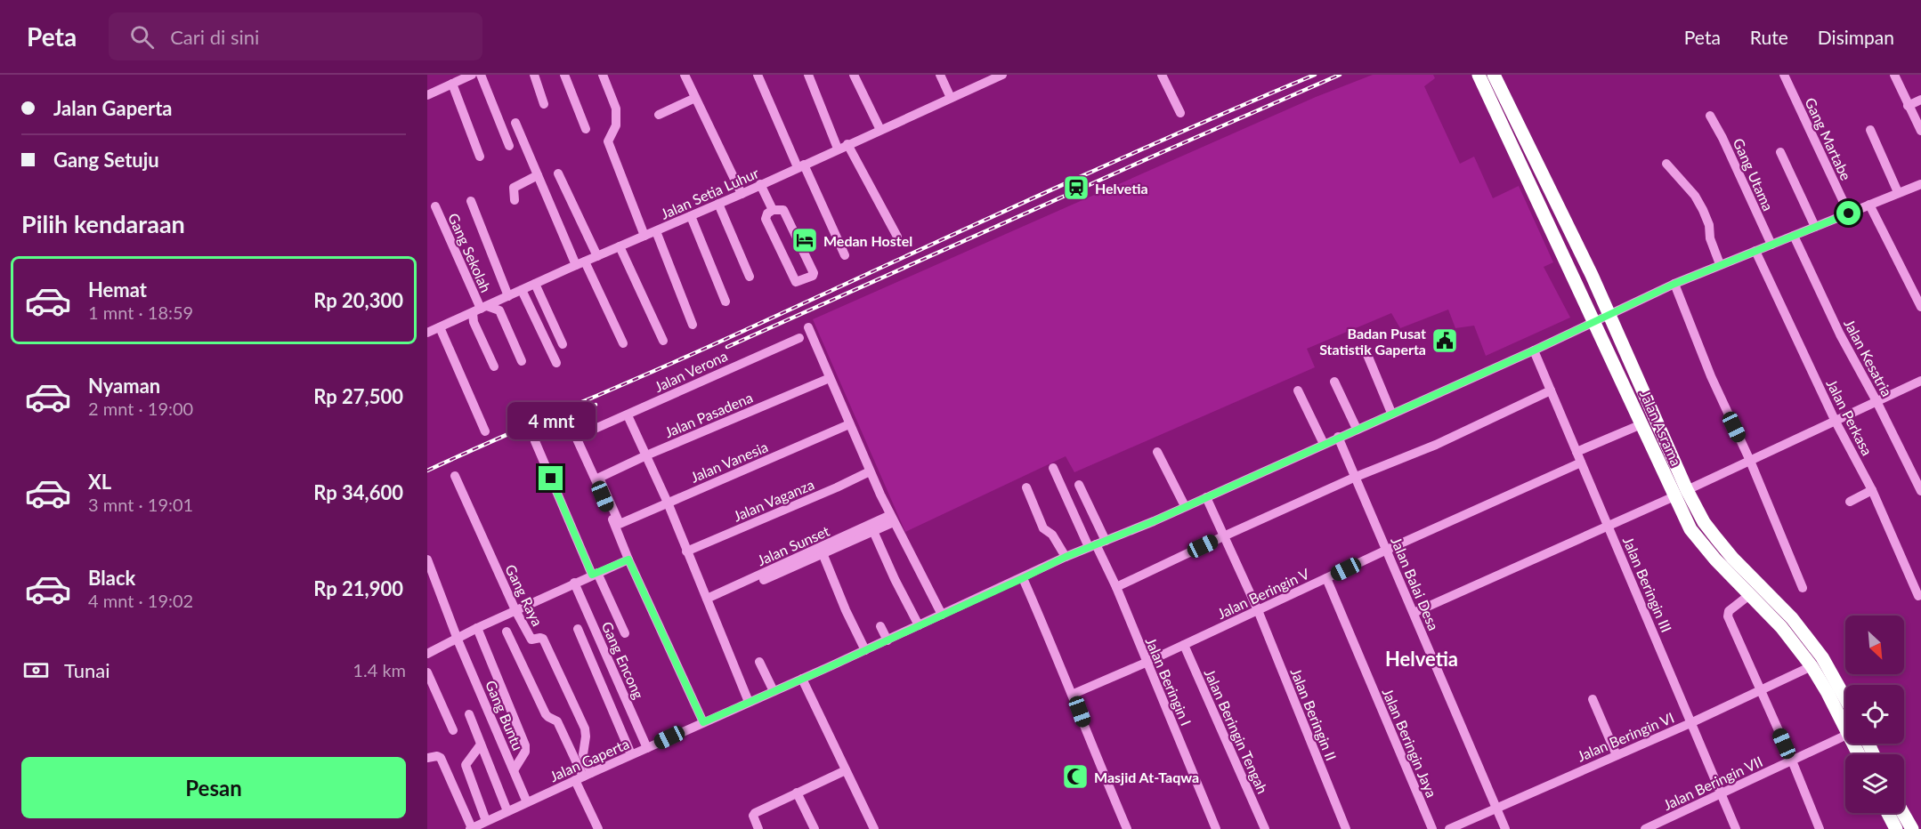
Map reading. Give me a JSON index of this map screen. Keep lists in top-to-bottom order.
{
  "streets": {
    "highway": ["Jalan Asrama"],
    "street": [
      "Gang Martabe",
      "Gang Utama",
      "Jalan Setia Luhur",
      "Gang Sekolah",
      "Jalan Kesatria",
      "Jalan Verona",
      "Jalan Pasadena",
      "Jalan Perkasa",
      "Jalan Vanesia",
      "Jalan Vaganza",
      "Jalan Sunset",
      "Jalan Balai Desa",
      "Jalan Beringin III",
      "Jalan Beringin V",
      "Gang Raya",
      "Gang Encong",
      "Jalan Beringin I",
      "Jalan Beringin II",
      "Gang Buntu",
      "Jalan Beringin Tengah",
      "Jalan Beringin VI",
      "Jalan Beringin Jaya",
      "Jalan Gaperta",
      "Jalan Beringin VII"
    ]
  },
  "crossings": [
    ["Gang Martabe", "Jalan Gaperta"],
    ["Gang Utama", "Jalan Gaperta"],
    ["Jalan Setia Luhur", "Gang Sekolah"],
    ["Jalan Kesatria", "Jalan Gaperta"],
    ["Jalan Pasadena", "Jalan Vanesia"],
    ["Jalan Perkasa", "Jalan Gaperta"],
    ["Jalan Asrama", "Jalan Beringin VI"],
    ["Jalan Asrama", "Jalan Gaperta"],
    ["Jalan Balai Desa", "Jalan Beringin V"],
    ["Jalan Balai Desa", "Jalan Beringin VI"],
    ["Jalan Balai Desa", "Jalan Gaperta"],
    ["Jalan Beringin III", "Jalan Beringin V"],
    ["Jalan Beringin III", "Jalan Beringin VI"],
    ["Jalan Beringin III", "Jalan Gaperta"],
    ["Jalan Beringin III", "Jalan Beringin VII"],
    ["Jalan Beringin V", "Jalan Beringin I"],
    ["Jalan Beringin V", "Jalan Beringin II"],
    ["Jalan Beringin V", "Jalan Beringin Tengah"],
    ["Jalan Beringin V", "Jalan Beringin Jaya"],
    ["Gang Raya", "Jalan Gaperta"],
    ["Gang Encong", "Jalan Gaperta"],
    ["Jalan Beringin I", "Jalan Gaperta"],
    ["Jalan Beringin II", "Jalan Gaperta"],
    ["Gang Buntu", "Jalan Gaperta"]
  ],
  "districts": ["Helvetia"],
  "places": {
    "station": ["Helvetia"],
    "hotel": ["Medan Hostel"],
    "public building": ["Badan Pusat Statistik Gaperta"],
    "mosque": ["Masjid At-Taqwa"]
  },
  "north": "bottom right",
  "page": {
    "header": "Peta",
    "search": "Cari di sini",
    "nav": ["Peta", "Rute", "Disimpan"],
    "banner": ["Jalan Gaperta", "Gang Setuju"],
    "heading": "Pilih kendaraan",
    "list": [
      {
        "name": "Hemat",
        "note": "1 mnt · 18:59",
        "value": "Rp 20,300"
      },
      {
        "name": "Nyaman",
        "note": "2 mnt · 19:00",
        "value": "Rp 27,500"
      },
      {
        "name": "XL",
        "note": "3 mnt · 19:01",
        "value": "Rp 34,600"
      },
      {
        "name": "Black",
        "note": "4 mnt · 19:02",
        "value": "Rp 21,900"
      }
    ],
    "bubble": "4 mnt",
    "pay": ["Tunai", "1.4 km"],
    "buttons": "Pesan"
  }
}
